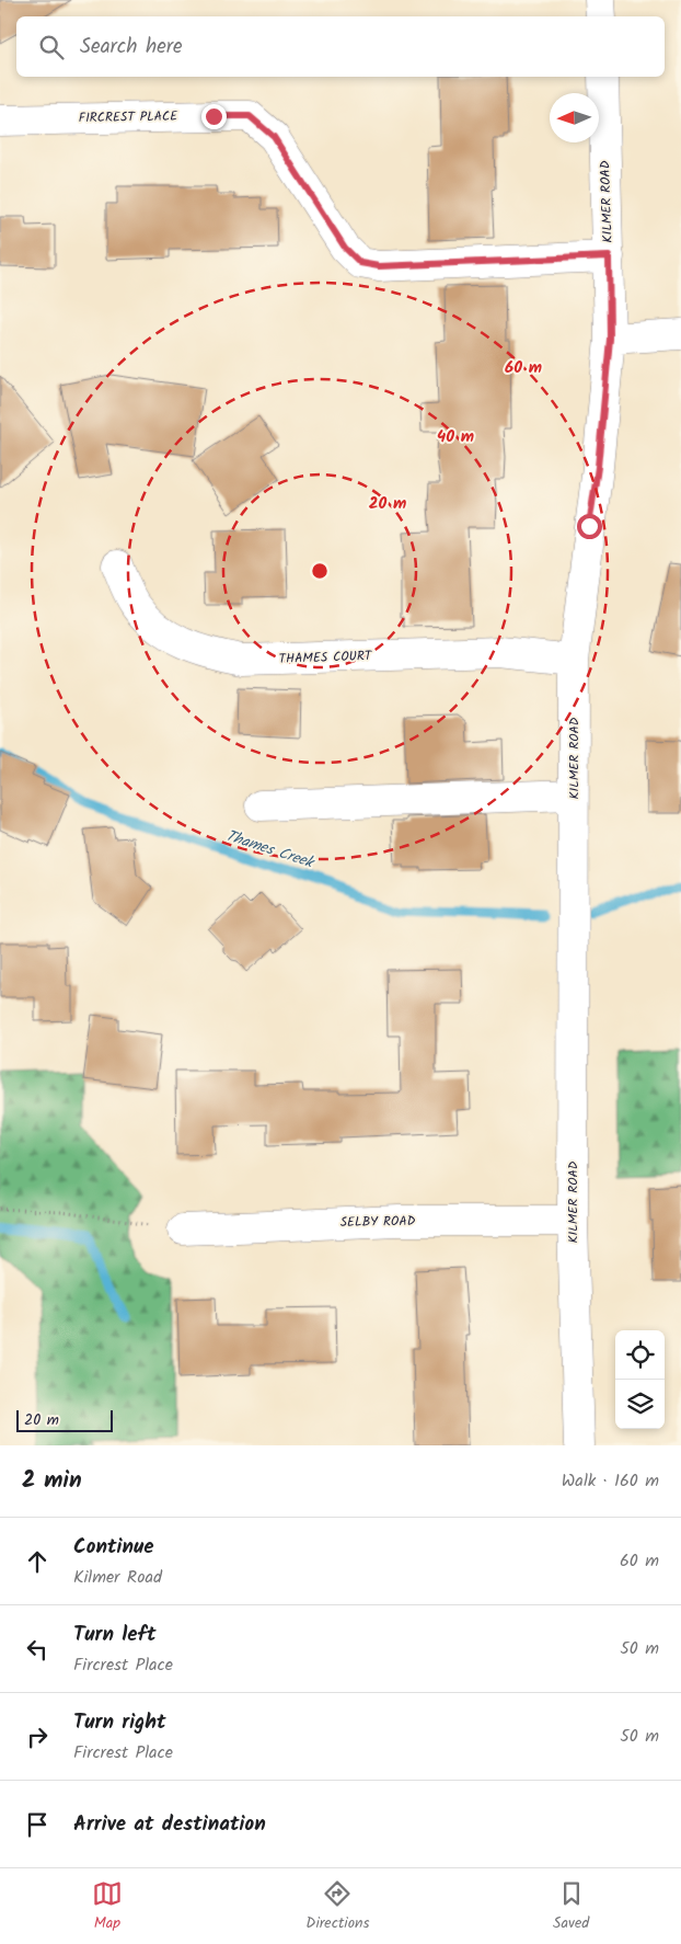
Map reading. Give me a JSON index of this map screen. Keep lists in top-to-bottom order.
{
  "streets": {
    "street": [
      "FIRCREST PLACE",
      "KILMER ROAD",
      "THAMES COURT",
      "SELBY ROAD"
    ]
  },
  "crossings": [
    ["FIRCREST PLACE", "KILMER ROAD"],
    ["KILMER ROAD", "THAMES COURT"],
    ["KILMER ROAD", "SELBY ROAD"]
  ],
  "water": ["Thames Creek"],
  "scale_bar": "20 m",
  "north": "left",
  "page": {
    "search": "Search here",
    "scale": "20 m",
    "heading": ["2 min", "Walk · 160 m"],
    "list": [
      ["Continue", "Kilmer Road", "60 m"],
      ["Turn left", "Fircrest Place", "50 m"],
      ["Turn right", "Fircrest Place", "50 m"],
      "Arrive at destination"
    ],
    "nav": ["Map", "Directions", "Saved"]
  },
  "rings": ["60 m", "40 m", "20 m"]
}
